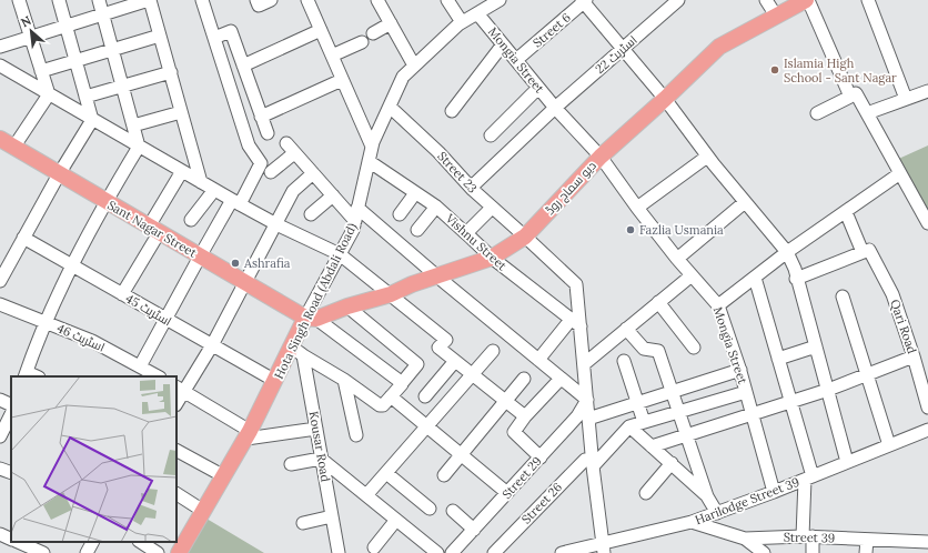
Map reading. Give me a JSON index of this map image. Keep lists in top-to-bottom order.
{
  "streets": {
    "main road": ["دیو سماج روڈ", "Sant Nagar Street", "Hota Singh Road (Abdali Road)"],
    "street": [
      "Street 6",
      "اسٹریٹ 22",
      "Mongia Street",
      "Street 23",
      "Vishnu Street",
      "اسٹریٹ 45",
      "Qari Road",
      "اسٹریٹ 46",
      "Kousar Road",
      "Street 29",
      "Harilodge Street 39",
      "Street 26",
      "Street 39"
    ]
  },
  "crossings": [
    ["Street 6", "Mongia Street"],
    ["اسٹریٹ 22", "Mongia Street"],
    ["اسٹریٹ 22", "Street 23"],
    ["Mongia Street", "دیو سماج روڈ"],
    ["Mongia Street", "Hota Singh Road (Abdali Road)"],
    ["Mongia Street", "Harilodge Street 39"],
    ["Street 23", "دیو سماج روڈ"],
    ["Street 23", "Vishnu Street"],
    ["Street 23", "Hota Singh Road (Abdali Road)"],
    ["Street 23", "Street 29"],
    ["Street 23", "Harilodge Street 39"],
    ["Street 23", "Street 26"],
    ["دیو سماج روڈ", "Sant Nagar Street"],
    ["دیو سماج روڈ", "Vishnu Street"],
    ["دیو سماج روڈ", "Hota Singh Road (Abdali Road)"],
    ["Sant Nagar Street", "Hota Singh Road (Abdali Road)"],
    ["Vishnu Street", "Hota Singh Road (Abdali Road)"],
    ["Hota Singh Road (Abdali Road)", "اسٹریٹ 45"],
    ["Hota Singh Road (Abdali Road)", "Kousar Road"],
    ["Harilodge Street 39", "Street 39"]
  ],
  "places": ["Islamia High School - Sant Nagar", "Fazlia Usmania", "Ashrafia"],
  "north": "top left"
}
